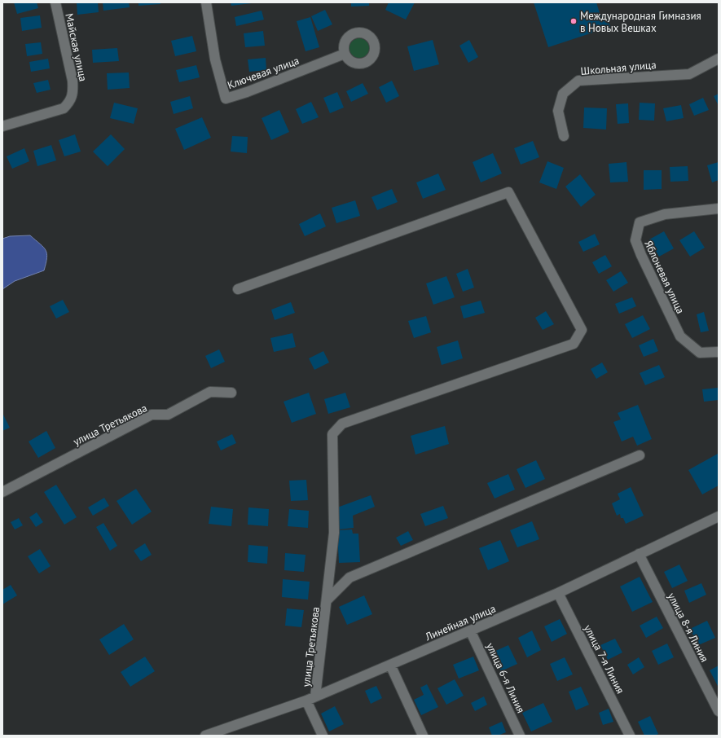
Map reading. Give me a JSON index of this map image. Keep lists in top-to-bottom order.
{
  "streets": {
    "street": [
      "Майская улица",
      "Школьная улица",
      "Ключевая улица",
      "Яблоневая улица",
      "улица Третьякова",
      "Линейная улица",
      "улица 8-я Линия",
      "улица 7-я Линия",
      "улица 6-я Линия"
    ]
  },
  "crossings": [
    ["улица Третьякова", "Линейная улица"],
    ["Линейная улица", "улица 8-я Линия"],
    ["Линейная улица", "улица 7-я Линия"],
    ["Линейная улица", "улица 6-я Линия"]
  ],
  "places": ["Международная Гимназия в Новых Вешках"]
}
